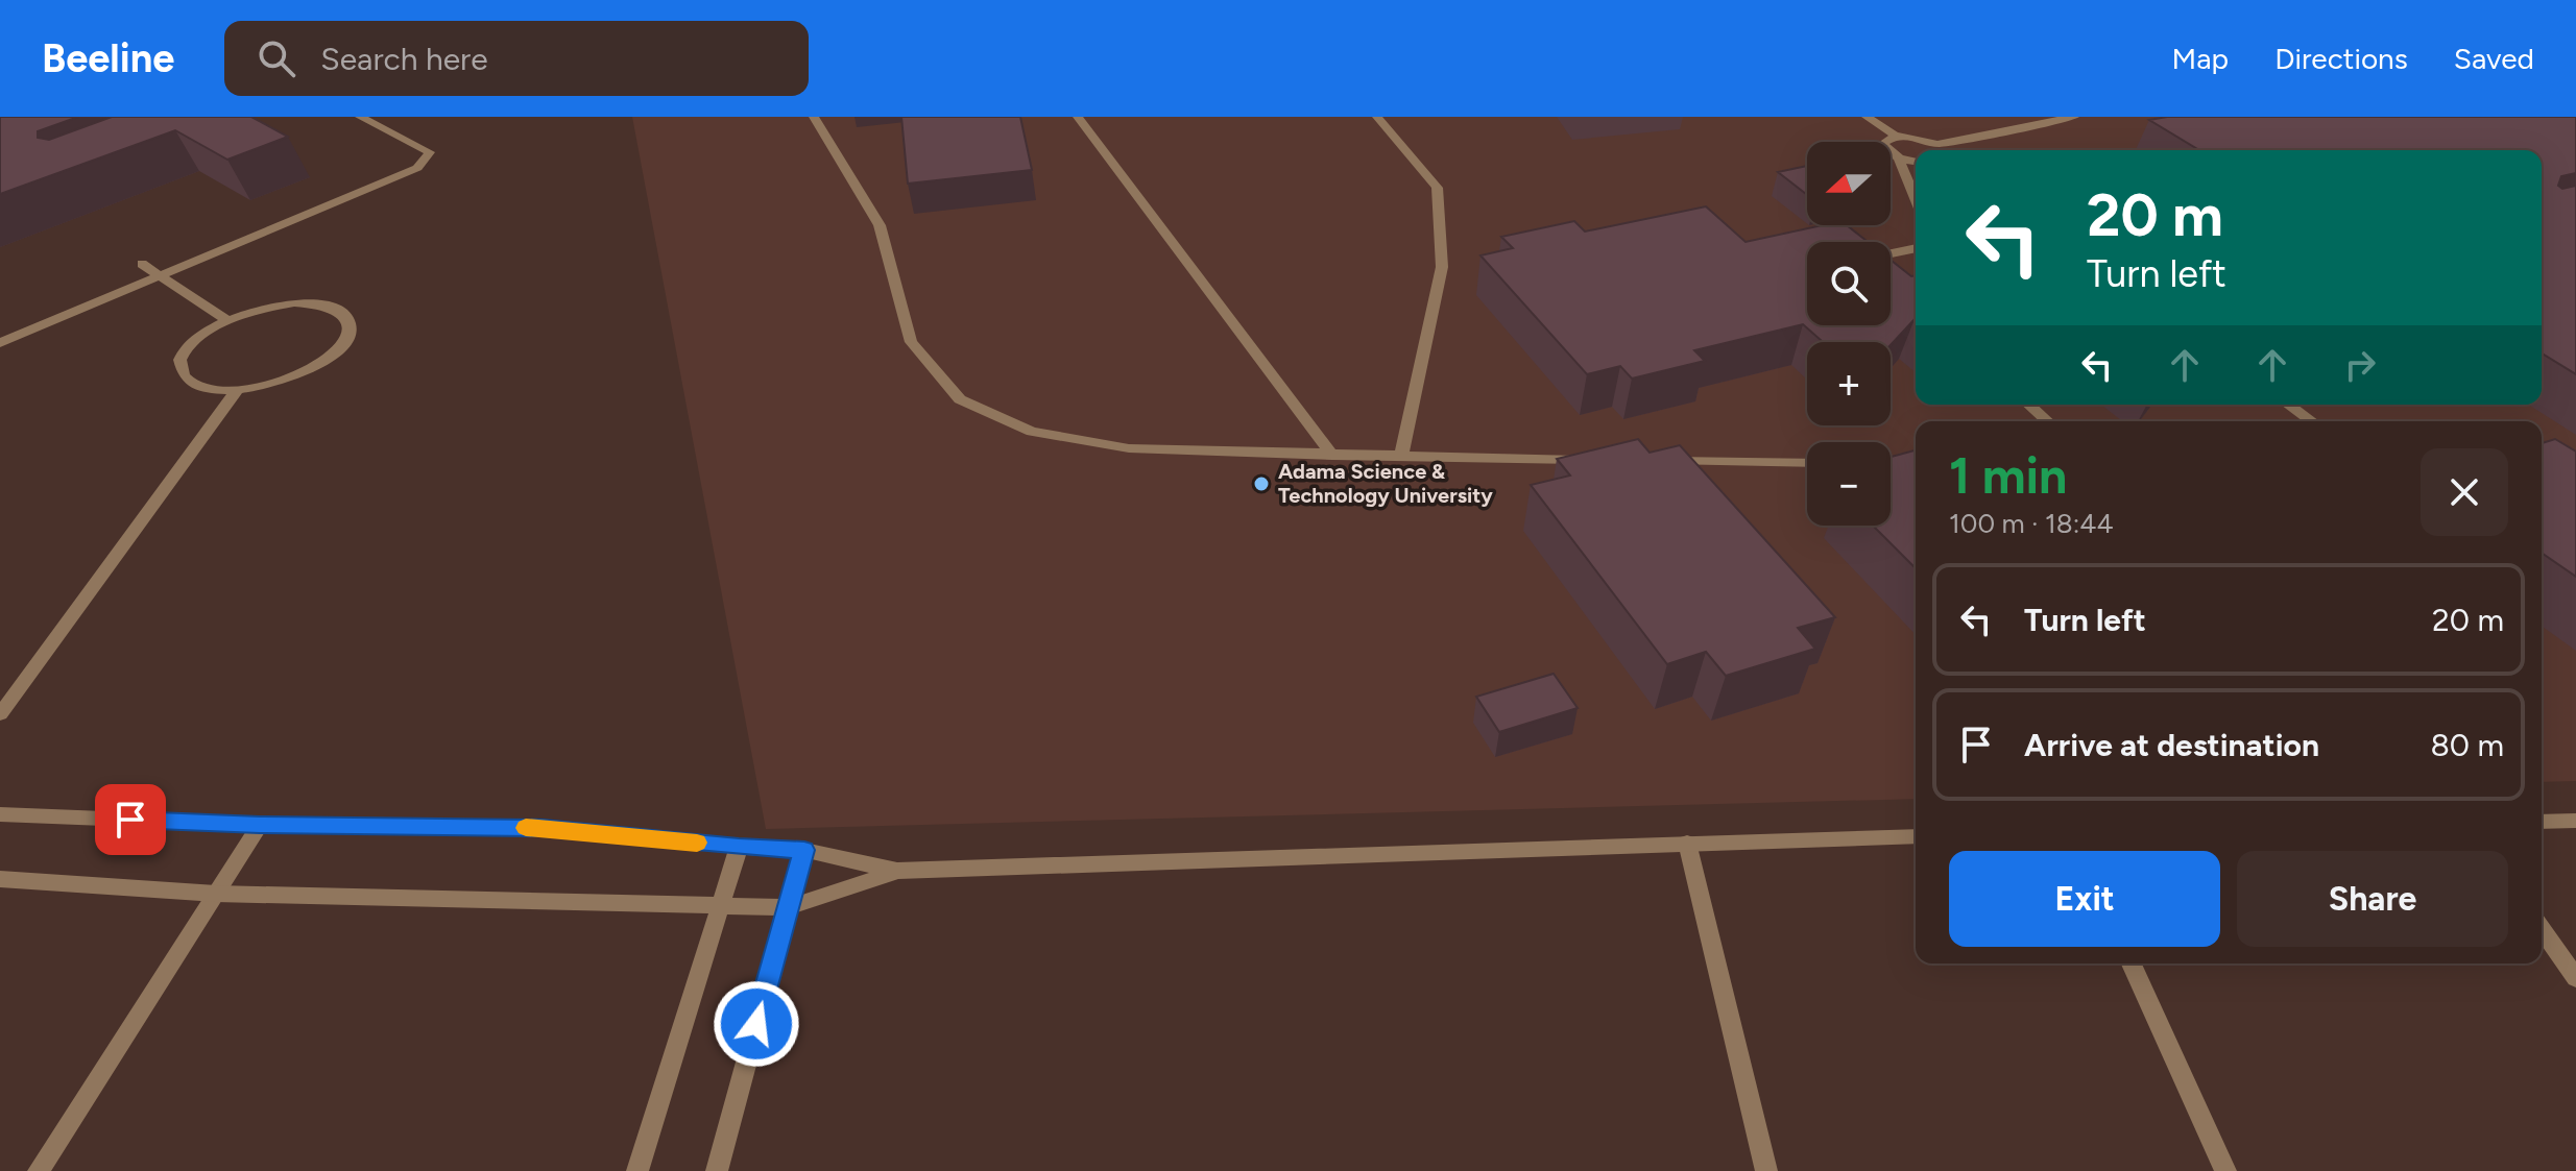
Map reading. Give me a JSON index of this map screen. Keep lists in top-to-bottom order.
{
  "places": ["Adama Science & Technology University"],
  "north": "left",
  "page": {
    "header": "Beeline",
    "search": "Search here",
    "nav": ["Map", "Directions", "Saved"],
    "map_buttons": ["+", "−"],
    "turn": ["20 m", "Turn left"],
    "heading": ["1 min", "100 m · 18:44"],
    "list": [
      {
        "name": "Turn left",
        "value": "20 m"
      },
      {
        "name": "Arrive at destination",
        "value": "80 m"
      }
    ],
    "buttons": ["Exit", "Share"]
  }
}
